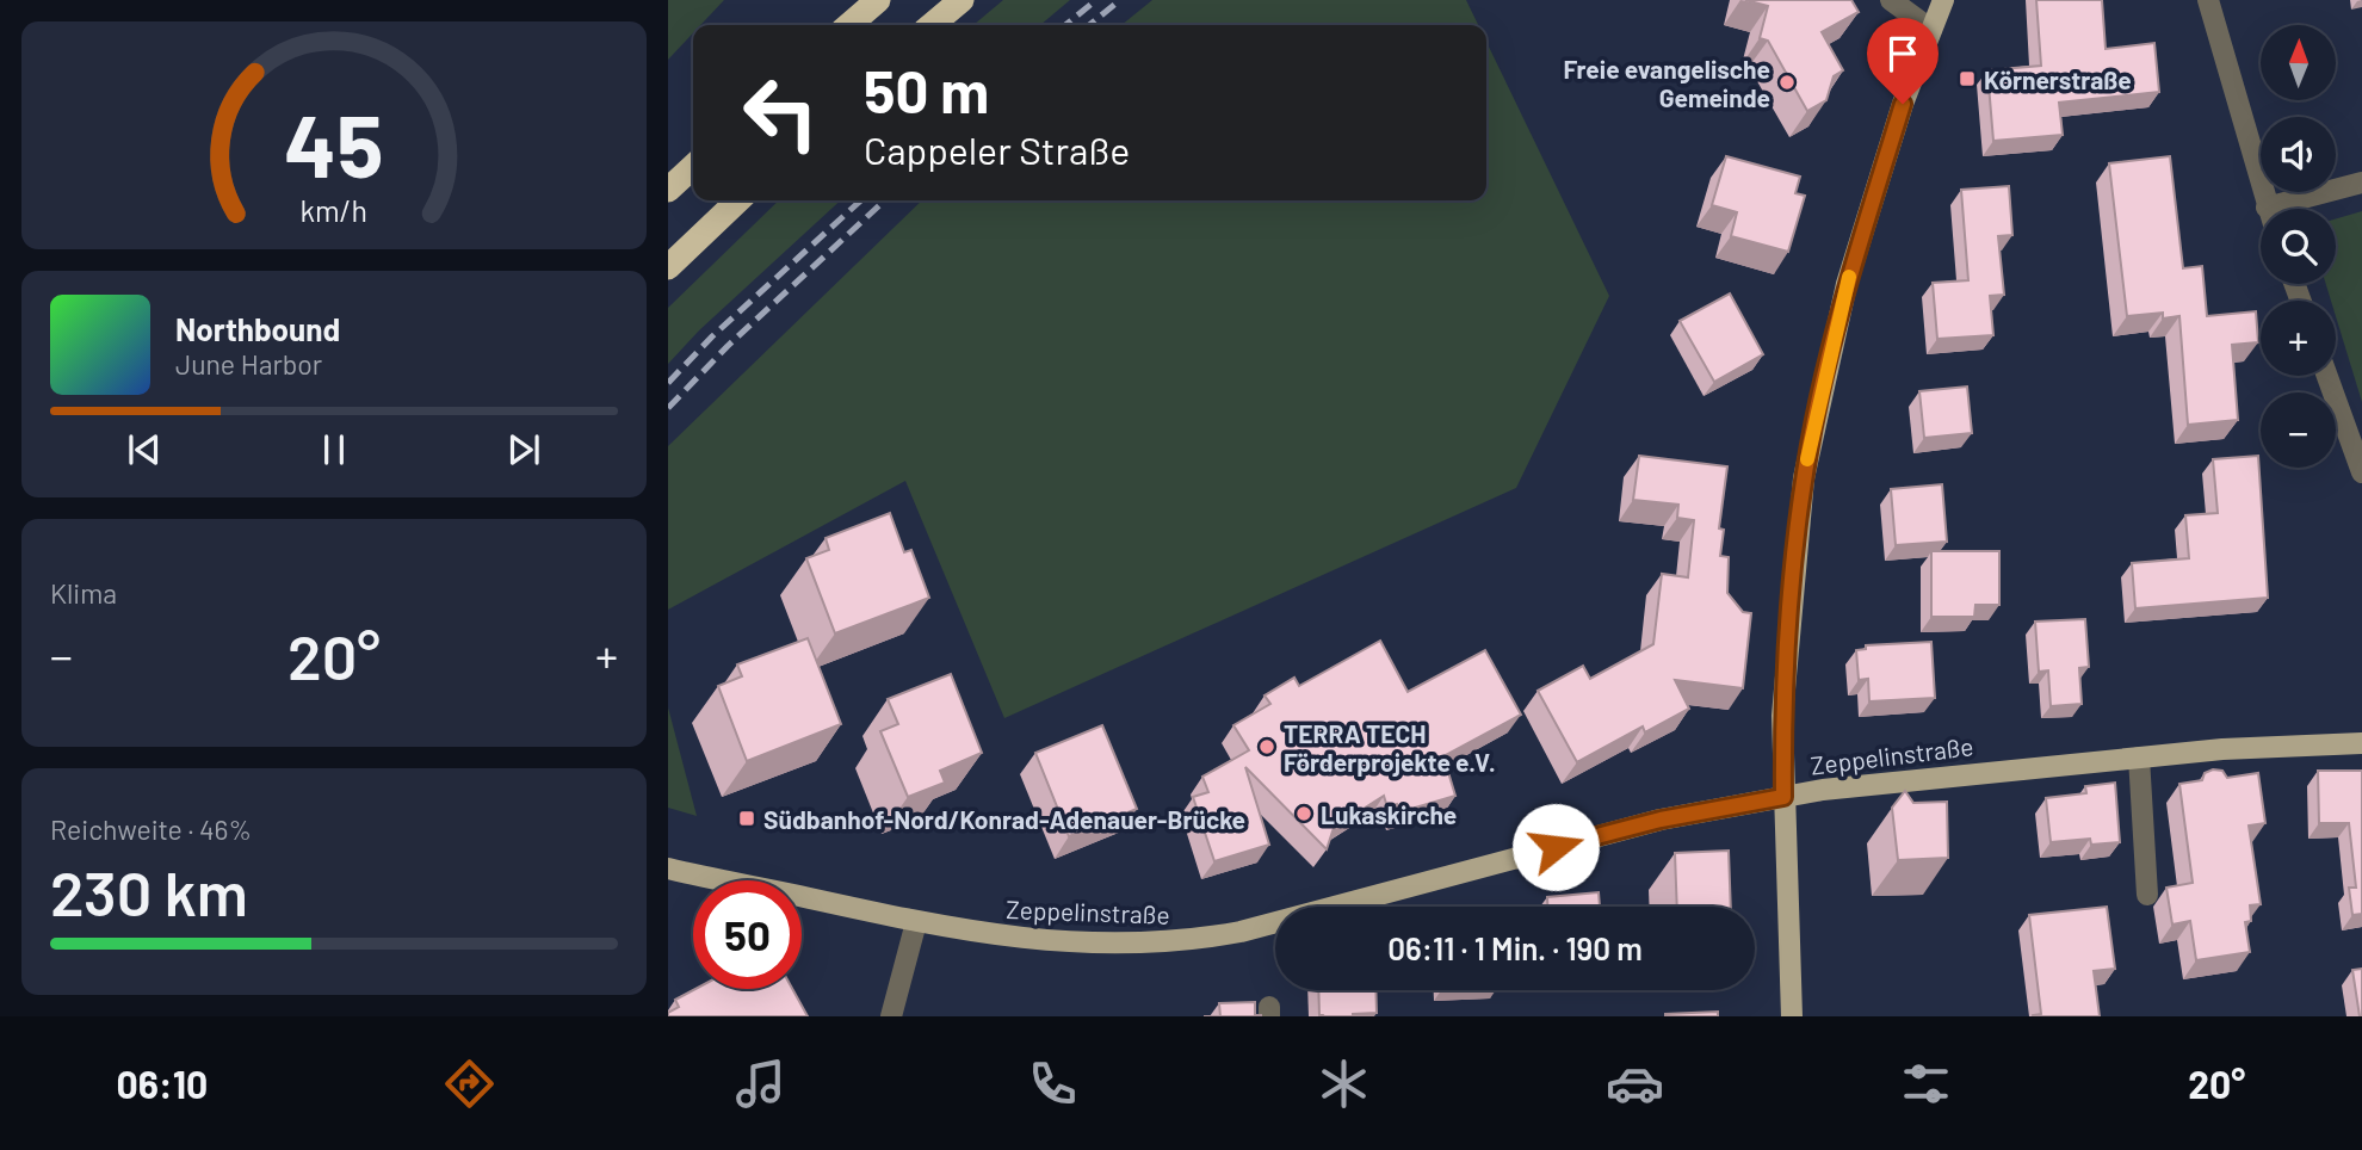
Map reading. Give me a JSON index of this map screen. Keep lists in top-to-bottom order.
{
  "streets": {
    "main road": ["Zeppelinstraße"]
  },
  "places": {
    "transit": ["Körnerstraße", "Südbanhof-Nord/Konrad-Adenauer-Brücke"],
    "other": ["Freie evangelische Gemeinde", "TERRA TECH Förderprojekte e.V.", "Lukaskirche"]
  },
  "north": "top",
  "page": {
    "map_buttons": ["+", "−"],
    "turn": ["50 m", "Cappeler Straße"],
    "song": ["Northbound", "June Harbor"],
    "tile": [
      "Klima",
      ["Reichweite · 46%", "230 km"]
    ],
    "heat": ["−", "20°", "+"],
    "limit": "50",
    "trip": "06:11 · 1 Min. · 190 m",
    "tabs": ["06:10", "20°"],
    "gauge": ["45", "km/h"]
  }
}
